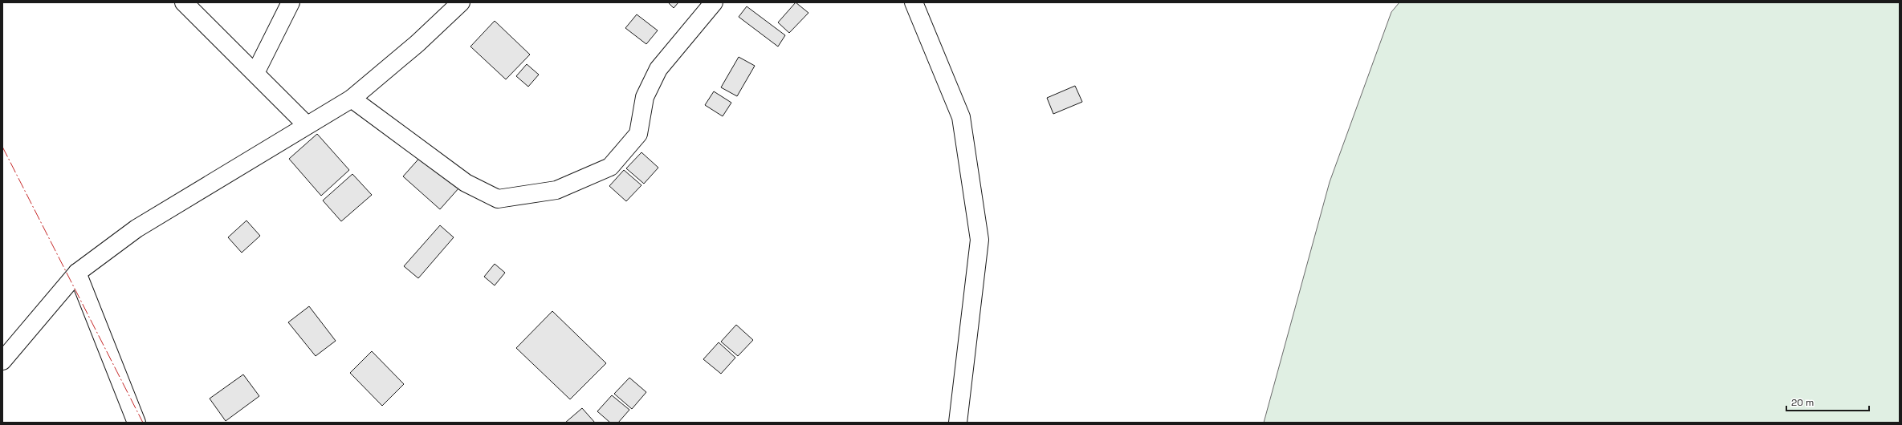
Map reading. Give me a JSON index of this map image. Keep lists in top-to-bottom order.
{
  "scale_bar": "20 m"
}
